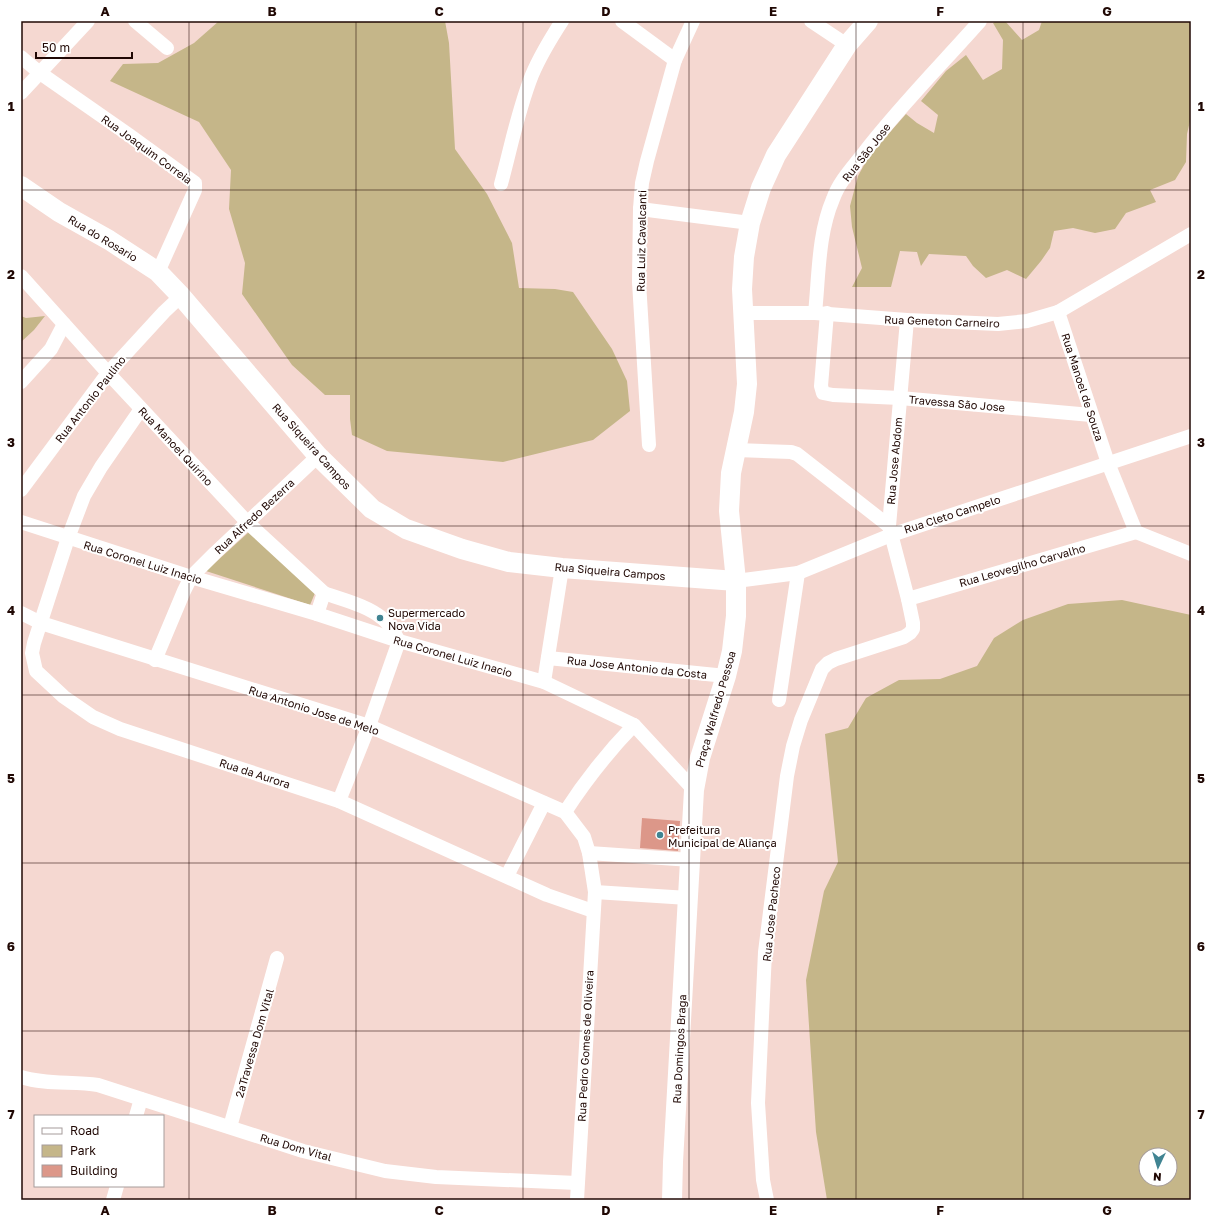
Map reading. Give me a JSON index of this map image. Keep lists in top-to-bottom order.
{
  "streets": {
    "main road": [
      "Rua do Rosario",
      "Rua Siqueira Campos",
      "Praça Walfredo Pessoa",
      "Rua Domingos Braga"
    ],
    "street": [
      "Rua Joaquim Correia",
      "Rua São Jose",
      "Rua Luiz Cavalcanti",
      "Rua Geneton Carneiro",
      "Rua Manoel de Souza",
      "Rua Antonio Paulino",
      "Travessa São Jose",
      "Rua Manoel Quirino",
      "Rua Jose Abdom",
      "Rua Cleto Campelo",
      "Rua Alfredo Bezerra",
      "Rua Coronel Luiz Inacio",
      "Rua Leovegilho Carvalho",
      "Rua Jose Antonio da Costa",
      "Rua Antonio Jose de Melo",
      "Rua da Aurora",
      "Rua Jose Pacheco",
      "2ªTravessa Dom Vital",
      "Rua Pedro Gomes de Oliveira",
      "Rua Dom Vital"
    ]
  },
  "crossings": [
    ["Rua Joaquim Correia", "Rua do Rosario"],
    ["Rua São Jose", "Rua Geneton Carneiro"],
    ["Rua São Jose", "Travessa São Jose"],
    ["Rua do Rosario", "Rua Antonio Paulino"],
    ["Rua do Rosario", "Rua Siqueira Campos"],
    ["Rua Geneton Carneiro", "Rua Manoel de Souza"],
    ["Rua Geneton Carneiro", "Rua Jose Abdom"],
    ["Rua Geneton Carneiro", "Praça Walfredo Pessoa"],
    ["Rua Manoel de Souza", "Travessa São Jose"],
    ["Rua Manoel de Souza", "Rua Cleto Campelo"],
    ["Rua Manoel de Souza", "Rua Leovegilho Carvalho"],
    ["Rua Antonio Paulino", "Rua Manoel Quirino"],
    ["Rua Antonio Paulino", "Rua Siqueira Campos"],
    ["Travessa São Jose", "Rua Jose Abdom"],
    ["Rua Manoel Quirino", "Rua Alfredo Bezerra"],
    ["Rua Manoel Quirino", "Rua da Aurora"],
    ["Rua Siqueira Campos", "Rua Cleto Campelo"],
    ["Rua Siqueira Campos", "Rua Alfredo Bezerra"],
    ["Rua Siqueira Campos", "Praça Walfredo Pessoa"],
    ["Rua Jose Abdom", "Rua Cleto Campelo"],
    ["Rua Jose Abdom", "Rua Leovegilho Carvalho"],
    ["Rua Jose Abdom", "Rua Jose Pacheco"],
    ["Rua Cleto Campelo", "Praça Walfredo Pessoa"],
    ["Rua Alfredo Bezerra", "Rua Coronel Luiz Inacio"],
    ["Rua Alfredo Bezerra", "Rua Antonio Jose de Melo"],
    ["Rua Coronel Luiz Inacio", "Praça Walfredo Pessoa"],
    ["Rua Coronel Luiz Inacio", "Rua da Aurora"],
    ["Rua Leovegilho Carvalho", "Rua Jose Pacheco"],
    ["Rua Jose Antonio da Costa", "Praça Walfredo Pessoa"],
    ["Praça Walfredo Pessoa", "Rua Domingos Braga"],
    ["Rua Antonio Jose de Melo", "Rua da Aurora"],
    ["Rua Antonio Jose de Melo", "Rua Pedro Gomes de Oliveira"],
    ["Rua da Aurora", "Rua Pedro Gomes de Oliveira"],
    ["2ªTravessa Dom Vital", "Rua Dom Vital"],
    ["Rua Pedro Gomes de Oliveira", "Rua Dom Vital"]
  ],
  "places": ["Supermercado Nova Vida", "Prefeitura Municipal de Aliança"],
  "legend": ["Road", "Park", "Building"],
  "scale_bar": "50 m",
  "north": "bottom",
  "grid": {
    "columns": [
      "A",
      "B",
      "C",
      "D",
      "E",
      "F",
      "G"
    ],
    "rows": [
      "1",
      "2",
      "3",
      "4",
      "5",
      "6",
      "7"
    ]
  }
}
